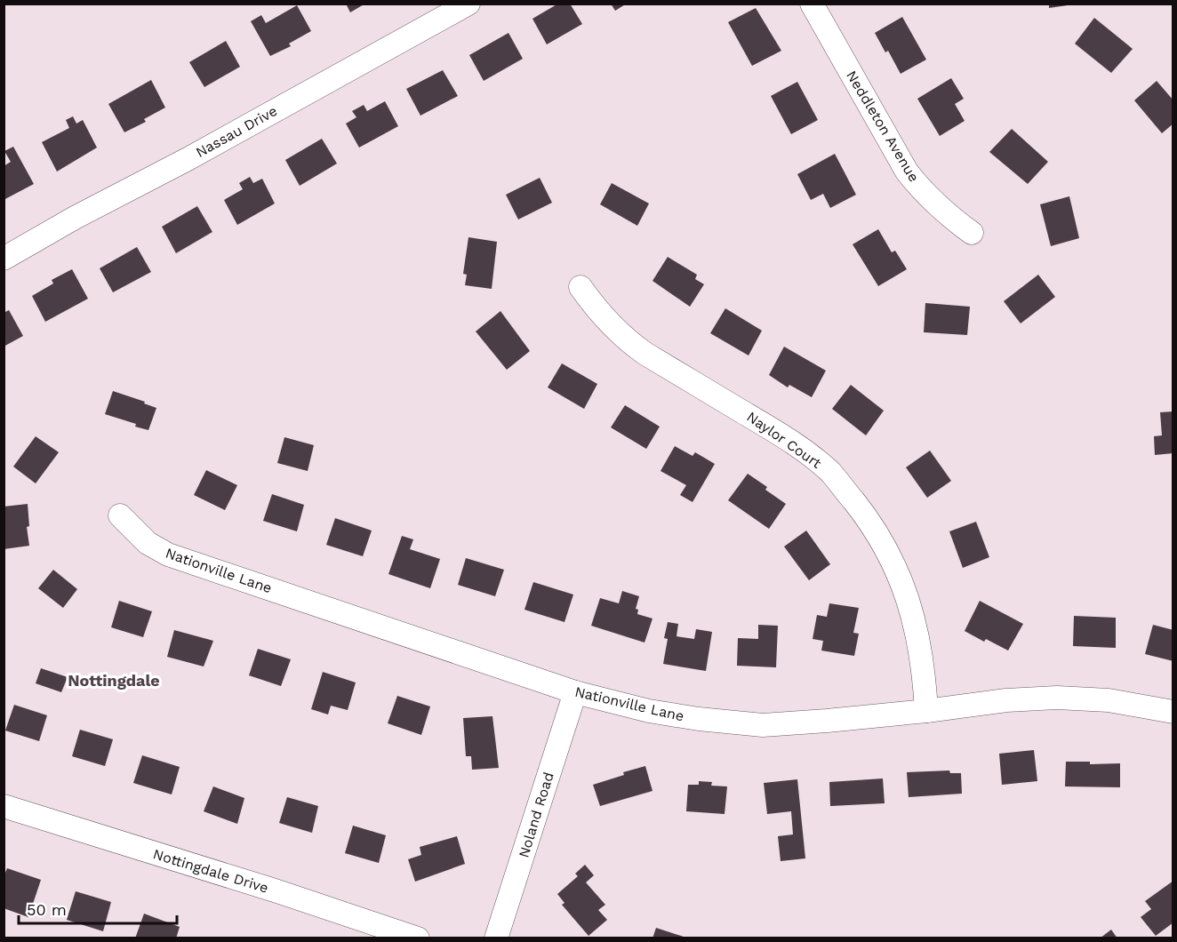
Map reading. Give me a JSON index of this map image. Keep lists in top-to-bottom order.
{
  "streets": {
    "street": [
      "Neddleton Avenue",
      "Nassau Drive",
      "Naylor Court",
      "Nationville Lane",
      "Noland Road",
      "Nottingdale Drive"
    ]
  },
  "crossings": [
    ["Naylor Court", "Nationville Lane"],
    ["Nationville Lane", "Noland Road"]
  ],
  "districts": ["Nottingdale"],
  "scale_bar": "50 m"
}
